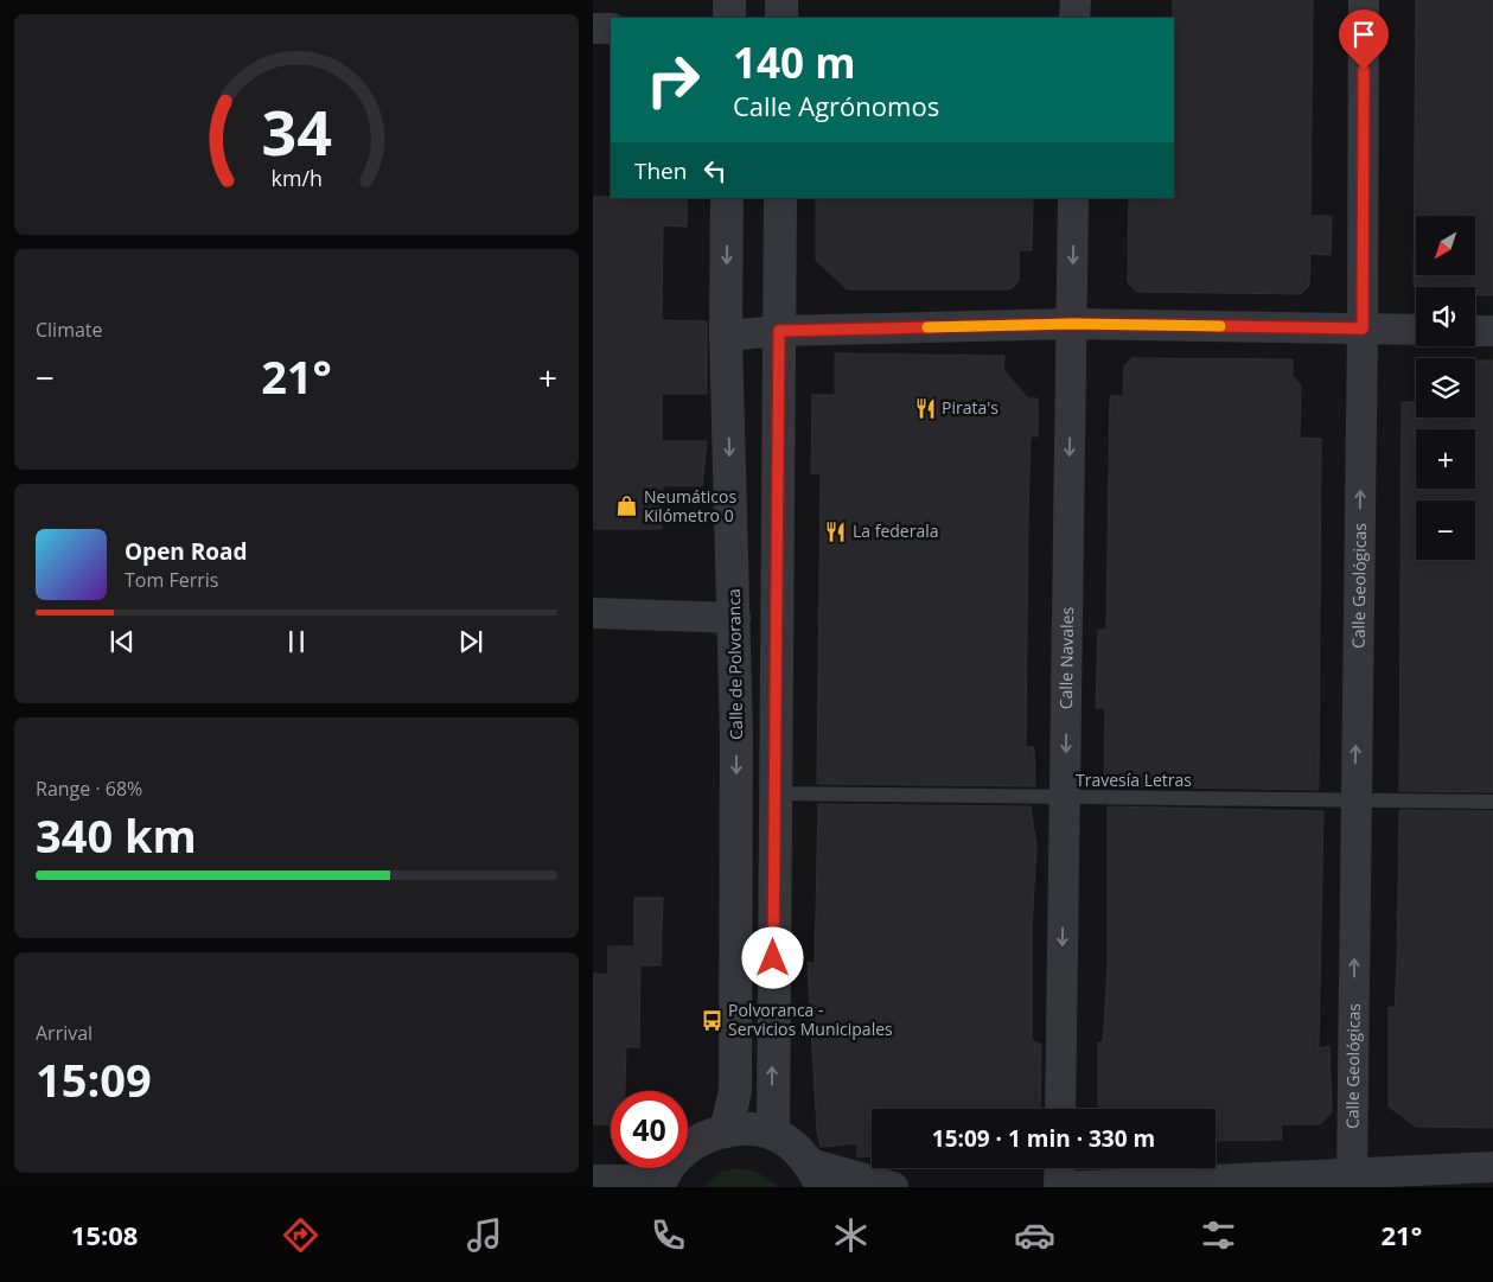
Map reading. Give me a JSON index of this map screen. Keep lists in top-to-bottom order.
{
  "streets": {
    "street": ["Calle Geológicas", "Calle Navales", "Calle de Polvoranca"],
    "lane": ["Travesía Letras"]
  },
  "crossings": [
    ["Calle Geológicas", "Travesía Letras"],
    ["Calle Navales", "Travesía Letras"]
  ],
  "one_way": ["Calle Geológicas", "Calle Navales"],
  "places": {
    "restaurant": ["Pirata's", "La federala"],
    "shop": ["Neumáticos Kilómetro 0"],
    "bus stop": ["Polvoranca - Servicios Municipales"]
  },
  "north": "bottom left",
  "page": {
    "turn": ["140 m", "Calle Agrónomos"],
    "then": "Then",
    "map_buttons": ["+", "−"],
    "tile": [
      "Climate",
      ["Range · 68%", "340 km"],
      ["Arrival", "15:09"]
    ],
    "heat": ["−", "21°", "+"],
    "song": ["Open Road", "Tom Ferris"],
    "limit": "40",
    "trip": "15:09 · 1 min · 330 m",
    "tabs": ["15:08", "21°"],
    "gauge": ["34", "km/h"]
  }
}
